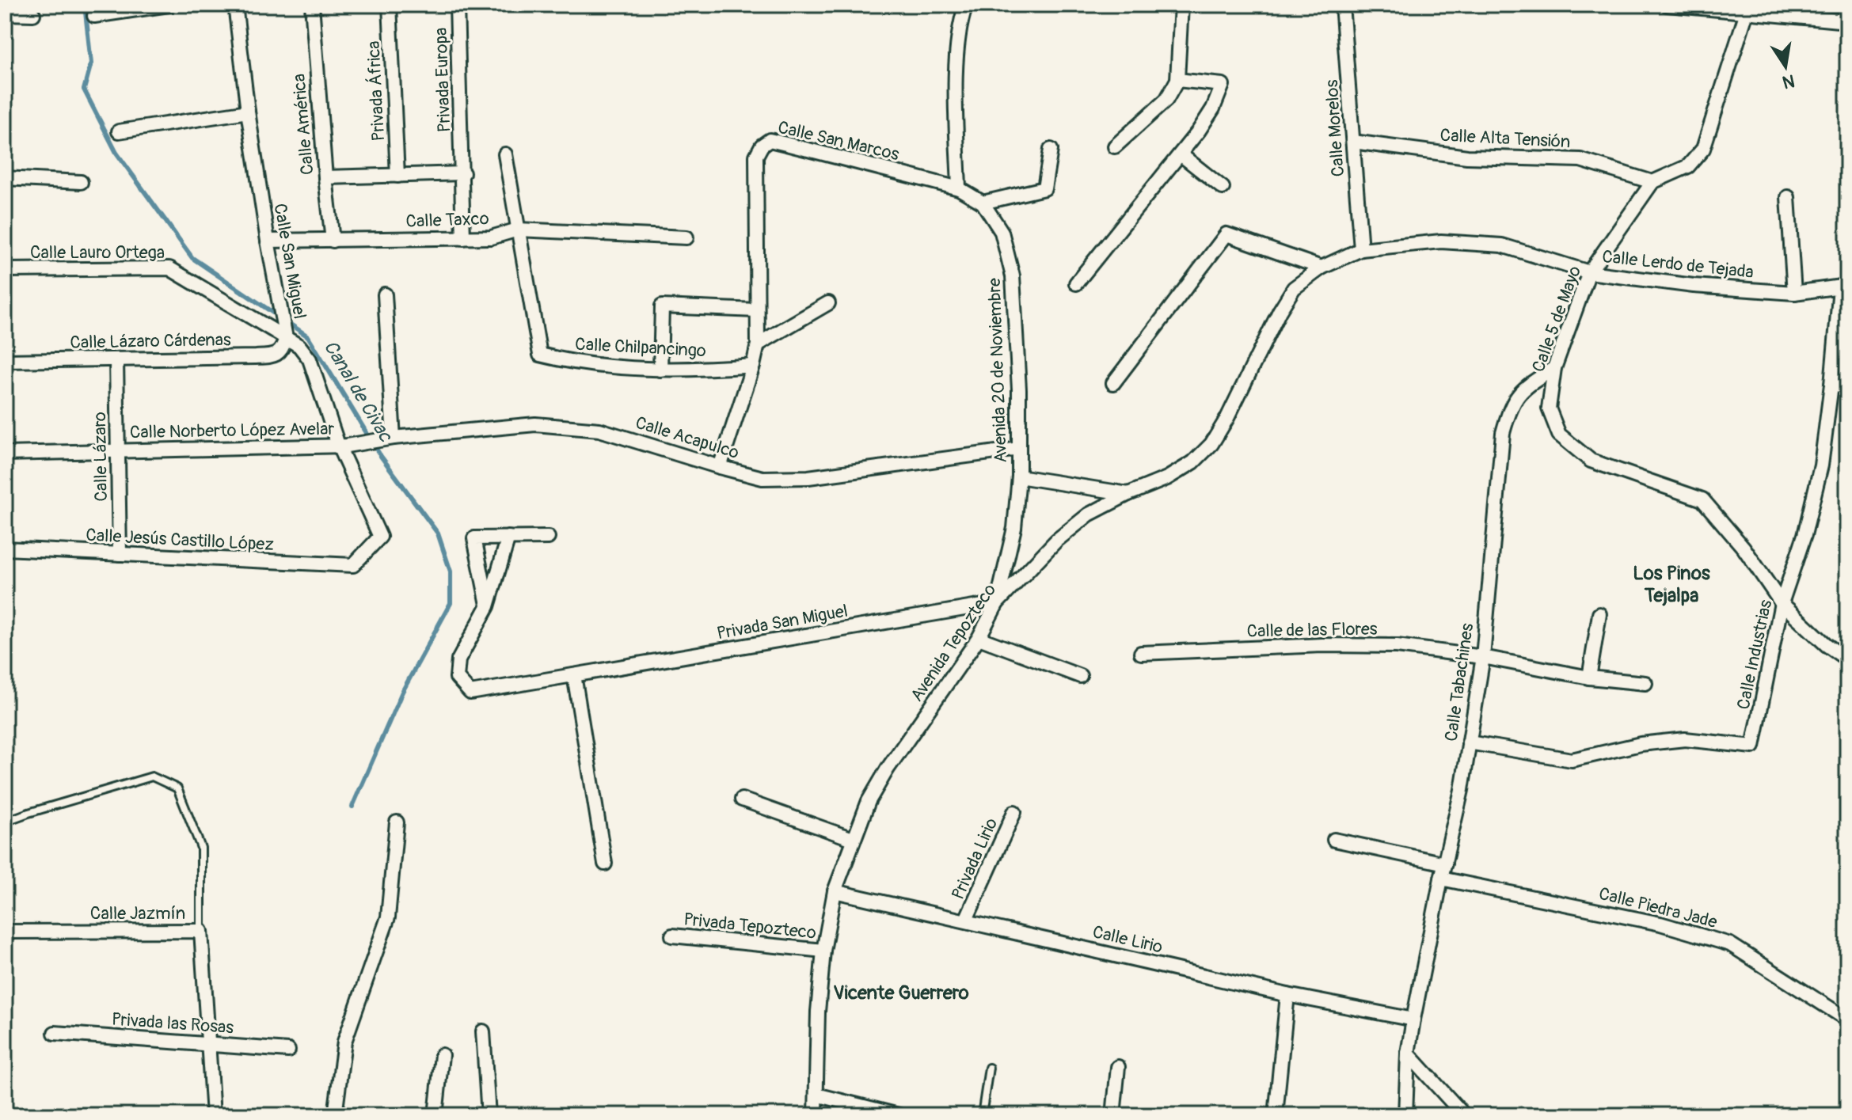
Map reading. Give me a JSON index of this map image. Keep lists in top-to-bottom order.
{
  "streets": {
    "street": [
      "Privada Europa",
      "Privada África",
      "Calle América",
      "Calle Morelos",
      "Calle Alta Tensión",
      "Calle San Marcos",
      "Calle Taxco",
      "Calle Lauro Ortega",
      "Calle San Miguel",
      "Calle Lerdo de Tejada",
      "Calle 5 de Mayo",
      "Calle Lázaro Cárdenas",
      "Calle Chilpancingo",
      "Avenida 20 de Noviembre",
      "Calle Norberto López Avelar",
      "Calle Acapulco",
      "Calle Lázaro",
      "Calle Jesús Castillo López",
      "Privada San Miguel",
      "Calle de las Flores",
      "Avenida Tepozteco",
      "Calle Industrias",
      "Calle Tabachines",
      "Privada Lirio",
      "Calle Piedra Jade",
      "Calle Jazmín",
      "Privada Tepozteco",
      "Calle Lirio",
      "Privada las Rosas"
    ]
  },
  "crossings": [
    ["Privada Europa", "Calle Taxco"],
    ["Calle América", "Calle Taxco"],
    ["Calle Morelos", "Calle Alta Tensión"],
    ["Calle Morelos", "Calle Lerdo de Tejada"],
    ["Calle Alta Tensión", "Calle 5 de Mayo"],
    ["Calle San Marcos", "Calle Chilpancingo"],
    ["Calle San Marcos", "Avenida 20 de Noviembre"],
    ["Calle San Marcos", "Calle Acapulco"],
    ["Calle Taxco", "Calle San Miguel"],
    ["Calle Taxco", "Calle Chilpancingo"],
    ["Calle Lauro Ortega", "Calle San Miguel"],
    ["Calle Lauro Ortega", "Calle Lázaro Cárdenas"],
    ["Calle San Miguel", "Calle Lázaro Cárdenas"],
    ["Calle San Miguel", "Calle Norberto López Avelar"],
    ["Calle San Miguel", "Calle Acapulco"],
    ["Calle San Miguel", "Calle Jesús Castillo López"],
    ["Calle Lerdo de Tejada", "Calle 5 de Mayo"],
    ["Calle Lerdo de Tejada", "Avenida Tepozteco"],
    ["Calle Lerdo de Tejada", "Calle Industrias"],
    ["Calle 5 de Mayo", "Calle Industrias"],
    ["Calle 5 de Mayo", "Calle Tabachines"],
    ["Calle Lázaro Cárdenas", "Calle Lázaro"],
    ["Avenida 20 de Noviembre", "Calle Acapulco"],
    ["Avenida 20 de Noviembre", "Privada San Miguel"],
    ["Avenida 20 de Noviembre", "Avenida Tepozteco"],
    ["Calle Norberto López Avelar", "Calle Acapulco"],
    ["Calle Norberto López Avelar", "Calle Lázaro"],
    ["Calle Lázaro", "Calle Jesús Castillo López"],
    ["Privada San Miguel", "Avenida Tepozteco"],
    ["Calle de las Flores", "Calle Tabachines"],
    ["Avenida Tepozteco", "Privada Tepozteco"],
    ["Avenida Tepozteco", "Calle Lirio"],
    ["Calle Industrias", "Calle Tabachines"],
    ["Calle Tabachines", "Calle Piedra Jade"],
    ["Calle Tabachines", "Calle Lirio"],
    ["Privada Lirio", "Calle Lirio"],
    ["Calle Jazmín", "Privada las Rosas"]
  ],
  "districts": ["Los Pinos Tejalpa", "Vicente Guerrero"],
  "water": ["Canal de Civac"],
  "north": "bottom"
}
